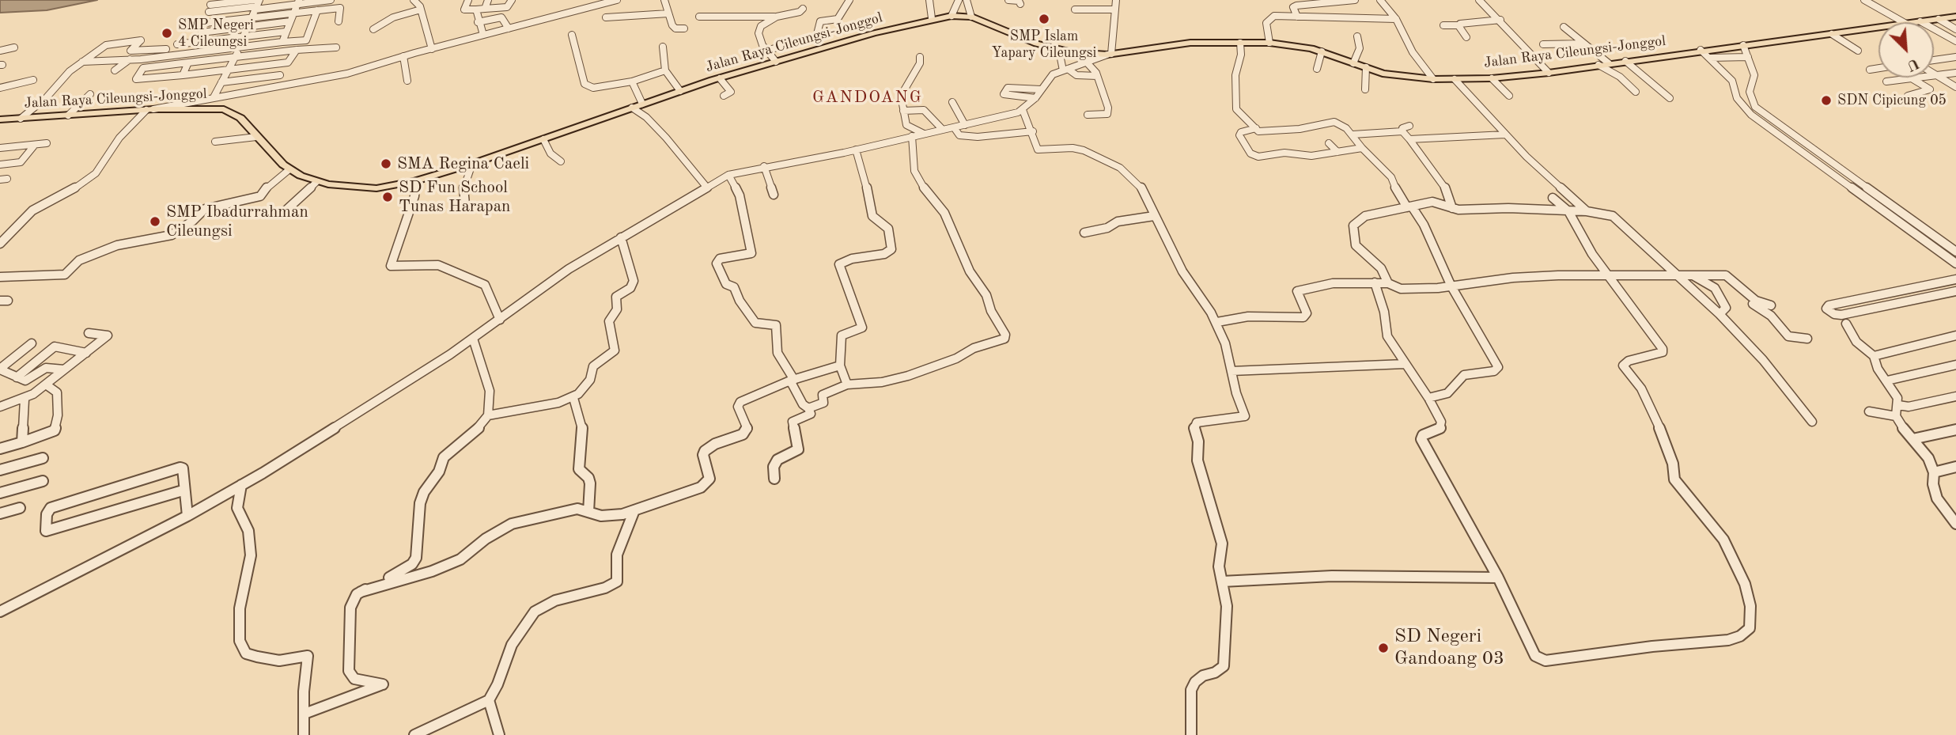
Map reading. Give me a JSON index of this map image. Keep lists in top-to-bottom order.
{
  "streets": {
    "main road": ["Jalan Raya Cileungsi-Jonggol"]
  },
  "districts": ["GANDOANG"],
  "places": [
    "SMP Islam Yapary Cileungsi",
    "SMP Negeri 4 Cileungsi",
    "SDN Cipicung 05",
    "SMA Regina Caeli",
    "SD Fun School Tunas Harapan",
    "SMP Ibadurrahman Cileungsi",
    "SD Negeri Gandoang 03"
  ],
  "north": "bottom right"
}
